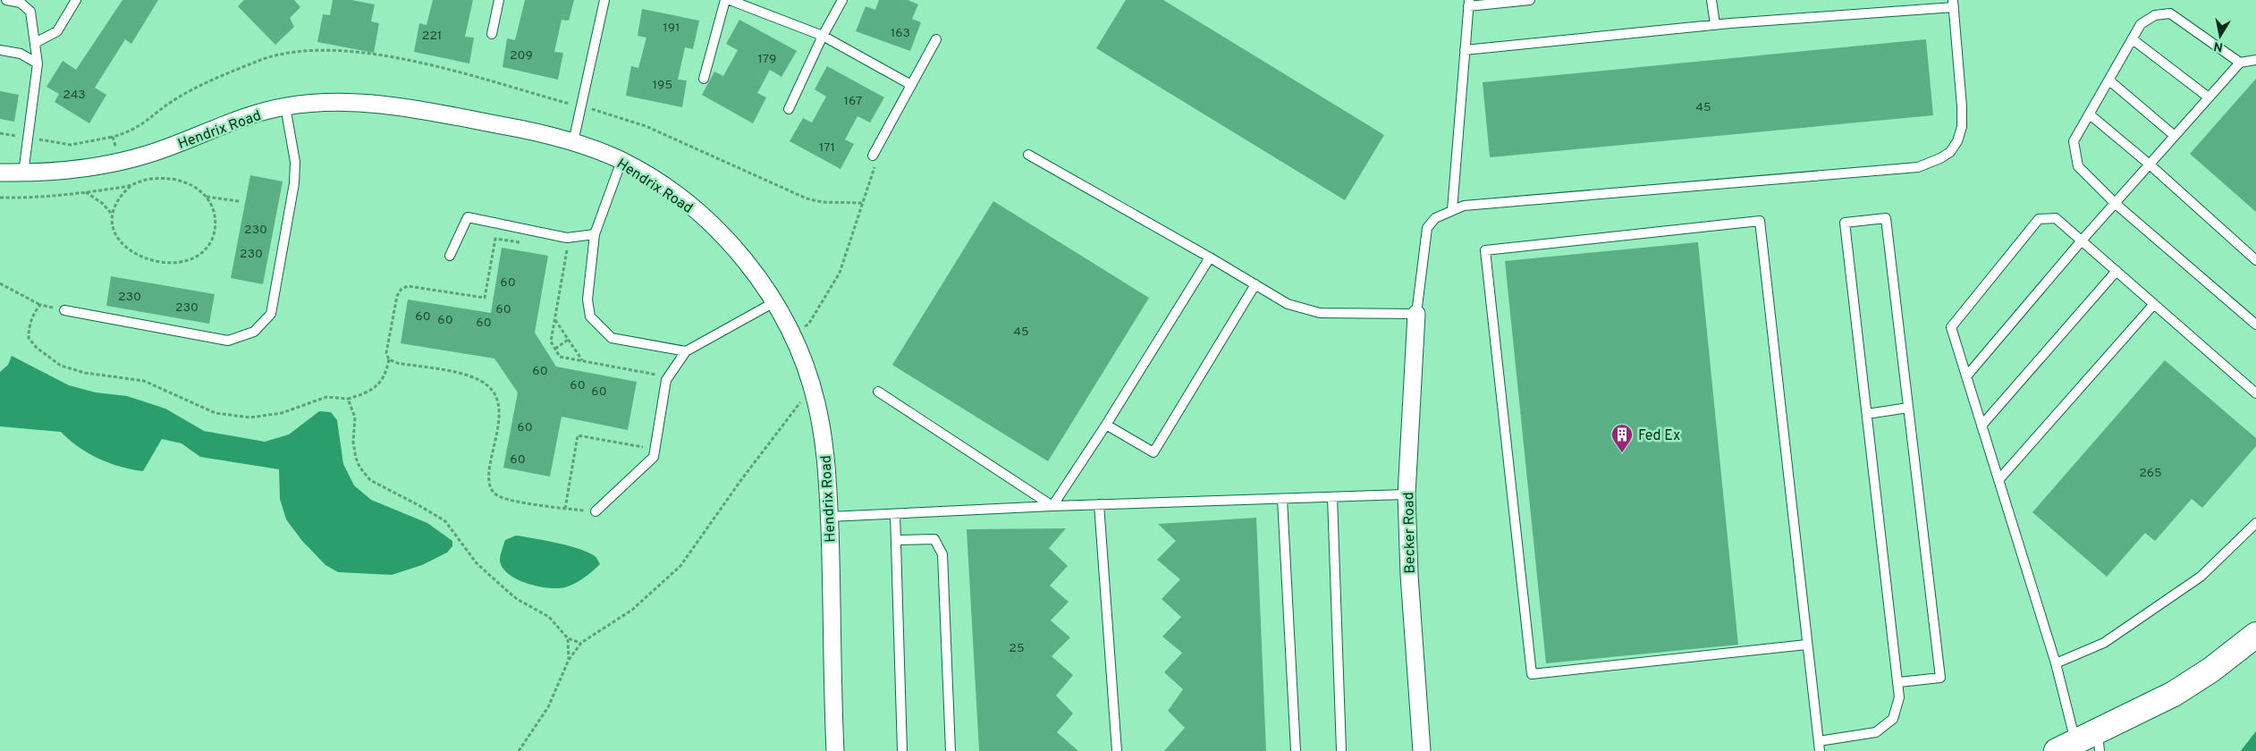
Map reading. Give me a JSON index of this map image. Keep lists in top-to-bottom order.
{
  "streets": {
    "street": ["Hendrix Road", "Becker Road"]
  },
  "places": {
    "building": ["Fed Ex"]
  },
  "house_numbers": [
    "191",
    "163",
    "221",
    "209",
    "179",
    "195",
    "243",
    "167",
    "45",
    "171",
    "230",
    "230",
    "60",
    "230",
    "230",
    "60",
    "60",
    "60",
    "60",
    "45",
    "60",
    "60",
    "60",
    "60",
    "60",
    "265",
    "25"
  ],
  "north": "bottom"
}
